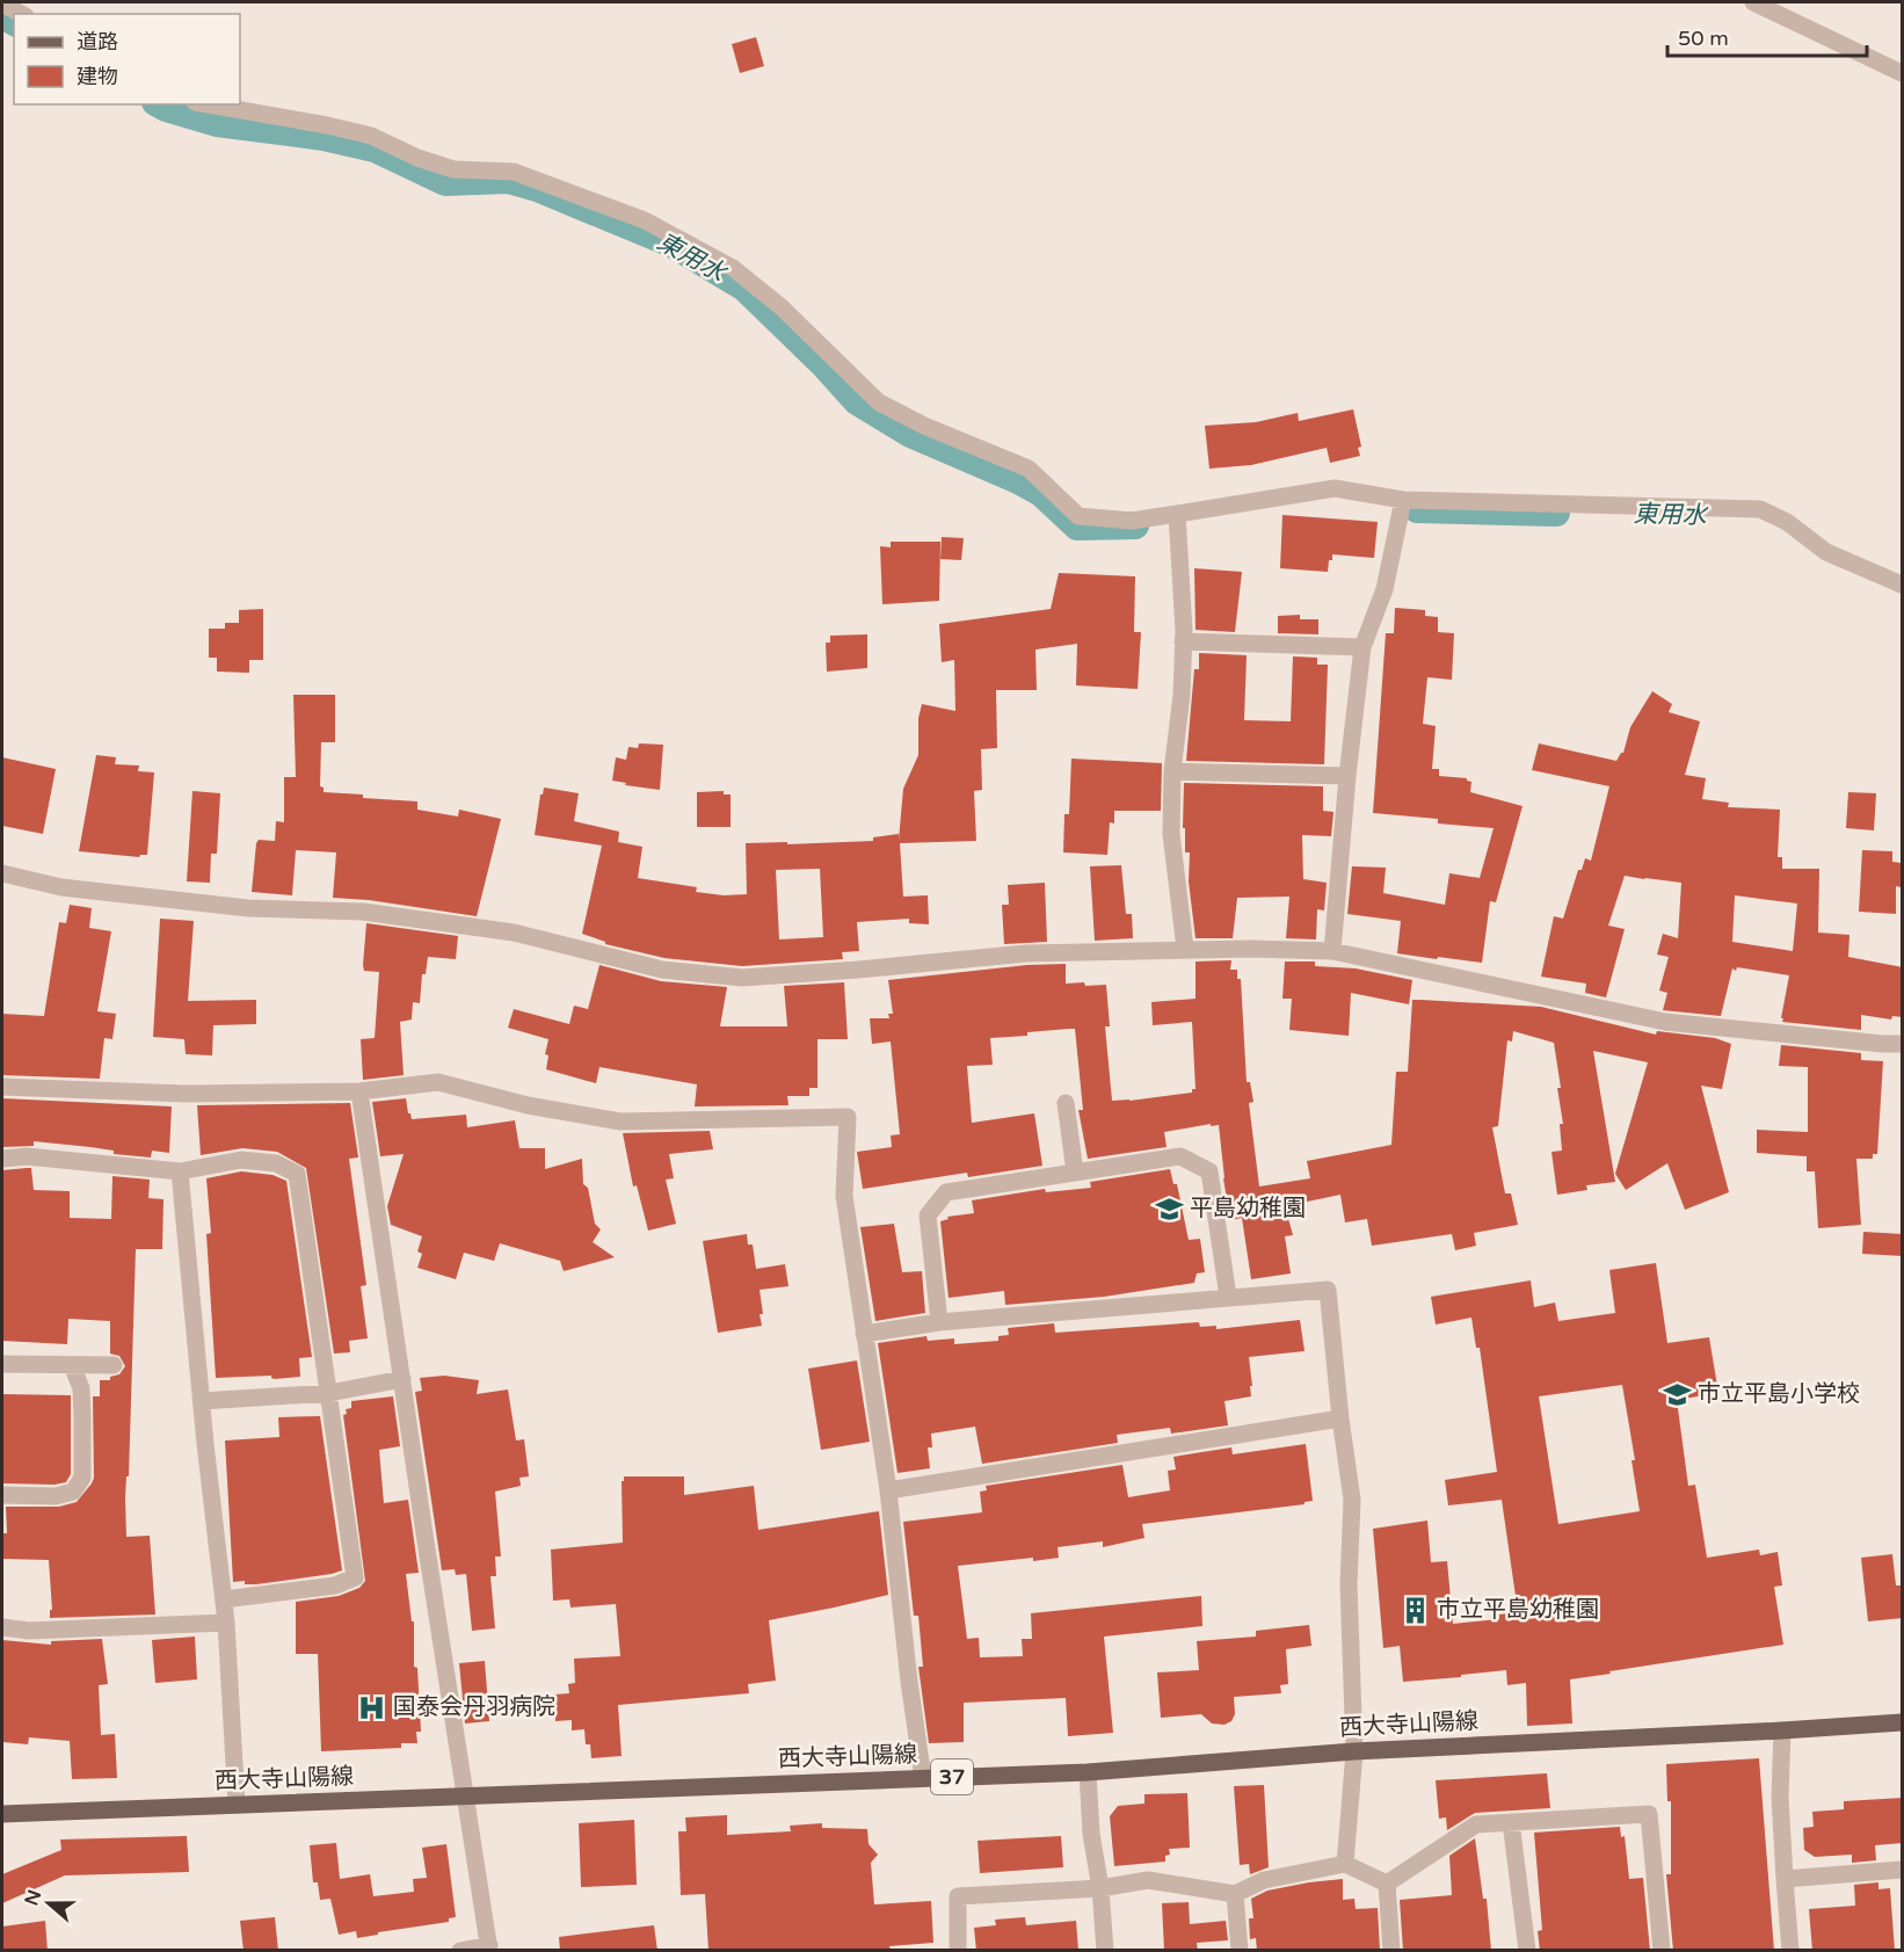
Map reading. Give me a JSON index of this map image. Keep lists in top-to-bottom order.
{
  "streets": {
    "main road": ["西大寺山陽線", "37"]
  },
  "water": ["東用水"],
  "places": {
    "school or university": ["平島幼稚園", "市立平島小学校"],
    "building": ["市立平島幼稚園"],
    "hospital": ["国泰会丹羽病院"]
  },
  "legend": ["道路", "建物"],
  "scale_bar": "50 m",
  "north": "left"
}
